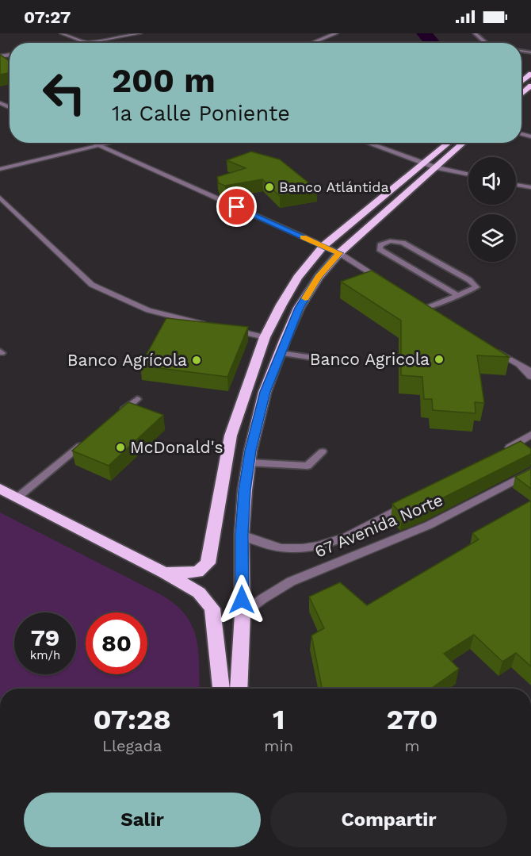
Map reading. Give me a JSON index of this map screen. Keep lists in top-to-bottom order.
{
  "streets": {
    "street": ["67 Avenida Norte"]
  },
  "places": [
    "Banco Atlántida",
    "Banco Agricola",
    "Banco Agrícola",
    "McDonald's"
  ],
  "page": {
    "status": "07:27",
    "turn": ["200 m", "1a Calle Poniente"],
    "speed": "79 km/h",
    "limit": "80",
    "eta": [
      "07:28",
      "Llegada",
      "1",
      "min",
      "270",
      "m"
    ],
    "buttons": ["Salir", "Compartir"]
  }
}
